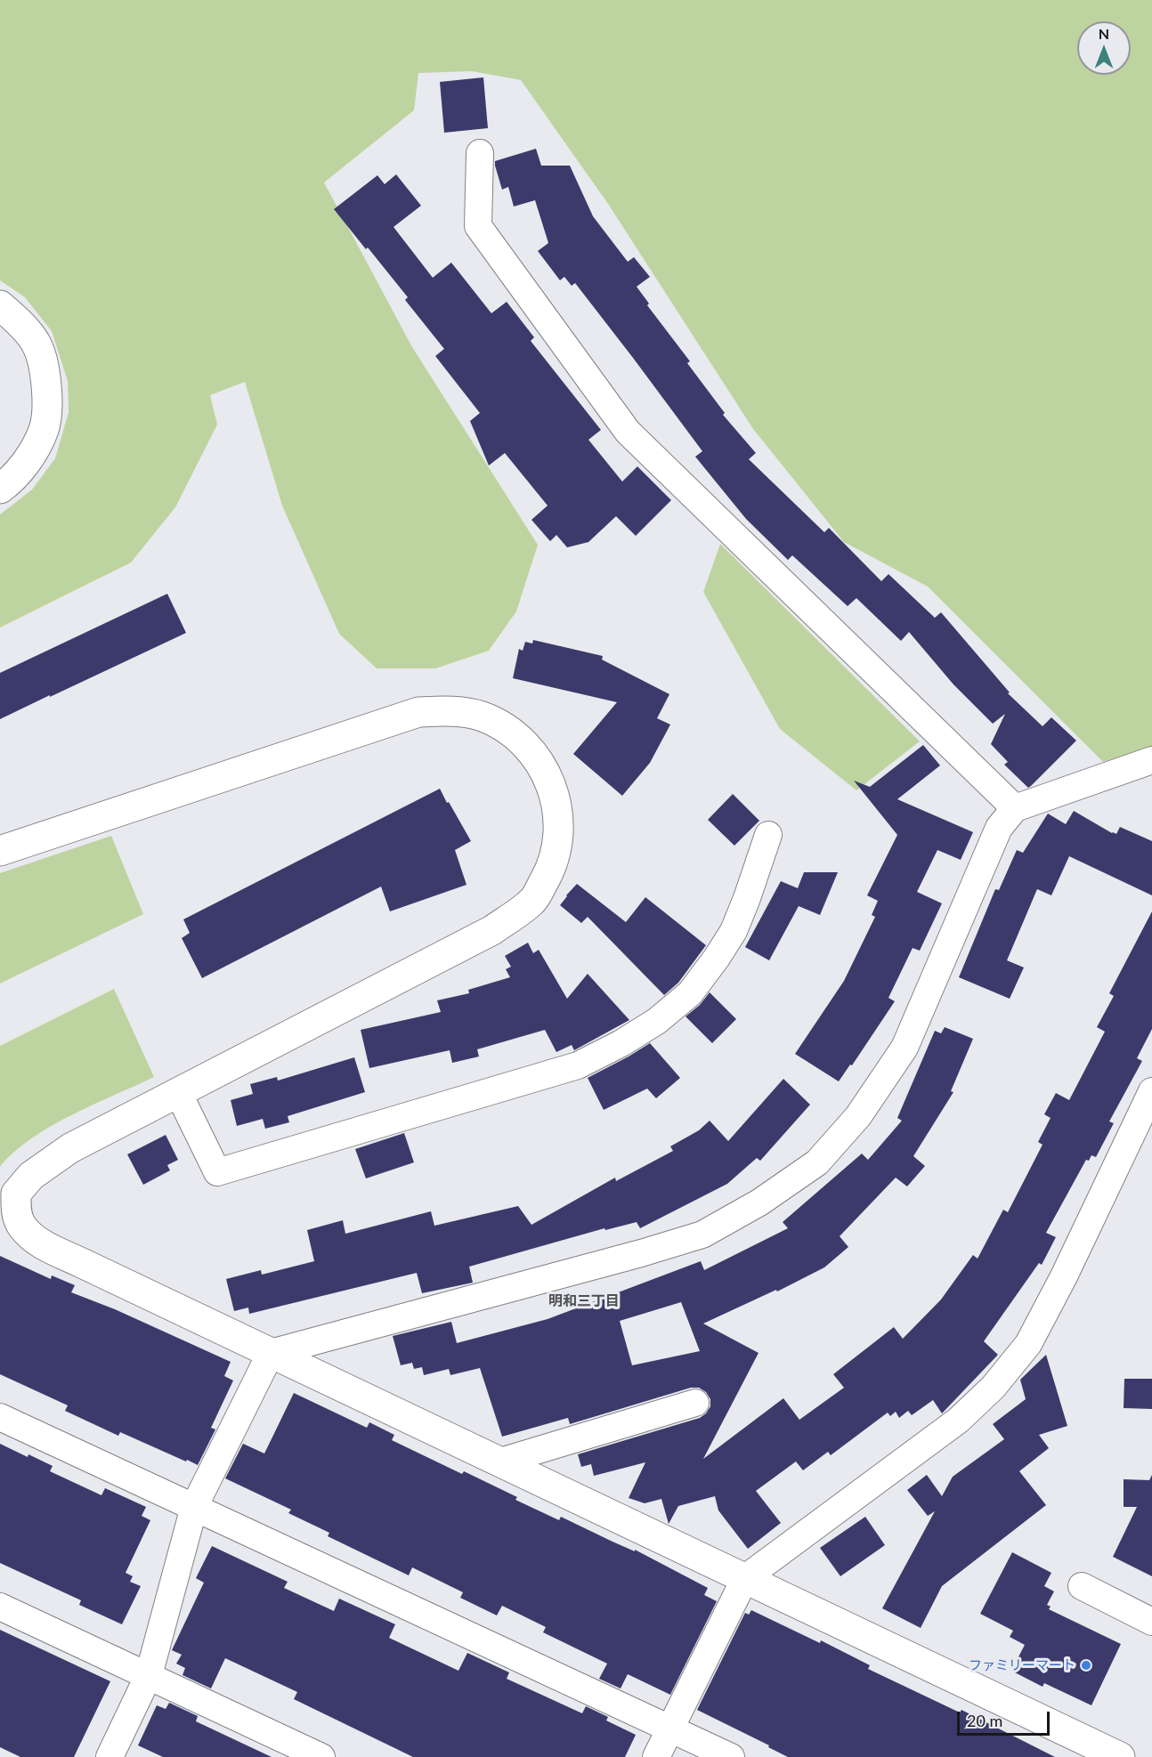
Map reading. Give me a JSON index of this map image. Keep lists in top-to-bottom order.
{
  "districts": ["明和三丁目"],
  "places": ["ファミリーマート"],
  "scale_bar": "20 m",
  "north": "top"
}
